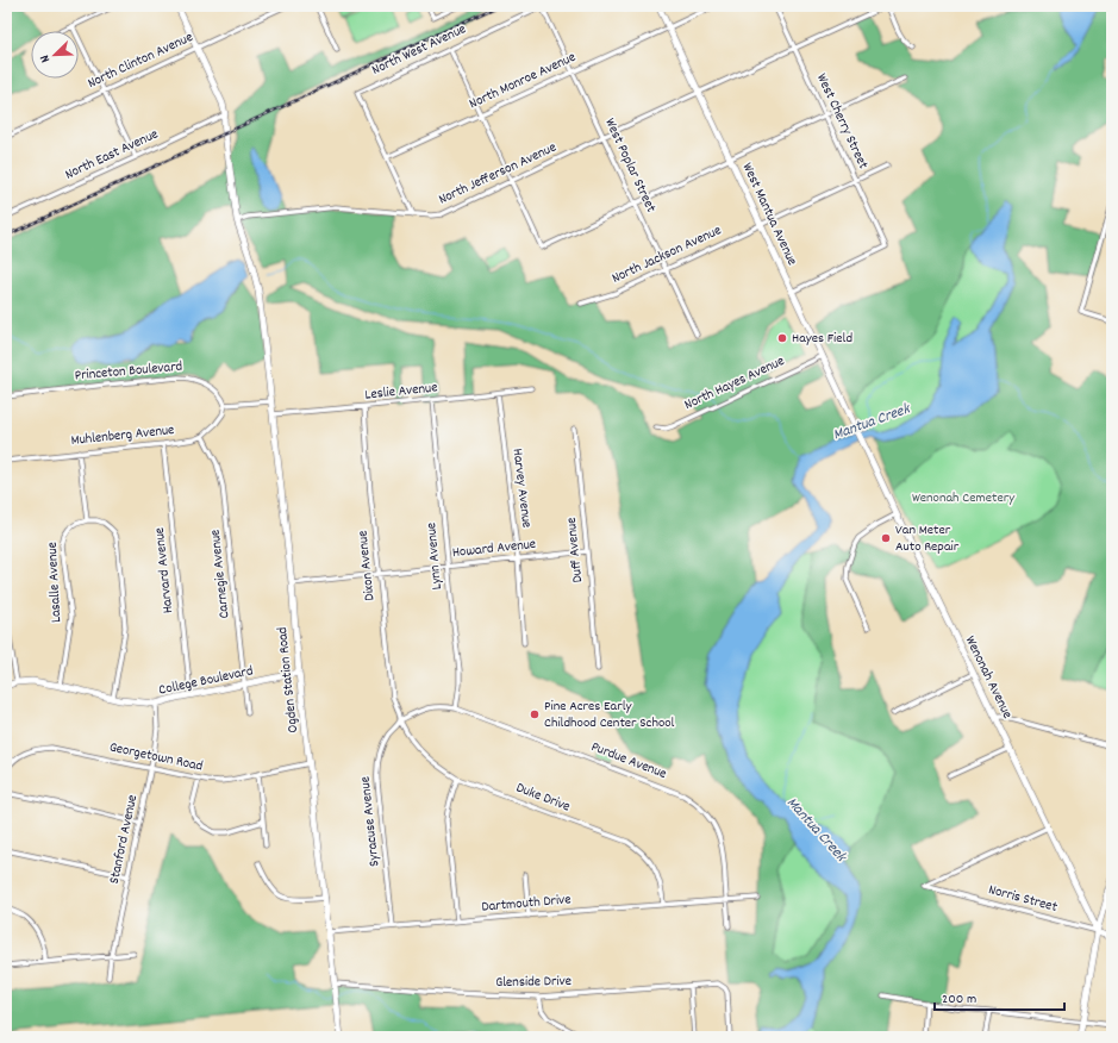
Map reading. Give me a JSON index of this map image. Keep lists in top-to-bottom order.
{
  "streets": {
    "street": [
      "North West Avenue",
      "North Clinton Avenue",
      "North Monroe Avenue",
      "West Cherry Street",
      "North East Avenue",
      "West Poplar Street",
      "North Jefferson Avenue",
      "West Mantua Avenue",
      "North Jackson Avenue",
      "Princeton Boulevard",
      "North Hayes Avenue",
      "Leslie Avenue",
      "Muhlenberg Avenue",
      "Harvey Avenue",
      "Howard Avenue",
      "Duff Avenue",
      "Lynn Avenue",
      "Dixon Avenue",
      "Harvard Avenue",
      "Carnegie Avenue",
      "Lasalle Avenue",
      "Wenonah Avenue",
      "Ogden Station Road",
      "College Boulevard",
      "Georgetown Road",
      "Purdue Avenue",
      "Duke Drive",
      "Syracuse Avenue",
      "Stanford Avenue",
      "Norris Street",
      "Dartmouth Drive",
      "Glenside Drive"
    ]
  },
  "crossings": [
    ["North West Avenue", "North Monroe Avenue"],
    ["North West Avenue", "West Poplar Street"],
    ["North Clinton Avenue", "Ogden Station Road"],
    ["North Monroe Avenue", "West Poplar Street"],
    ["North Monroe Avenue", "West Mantua Avenue"],
    ["West Cherry Street", "North Jefferson Avenue"],
    ["West Cherry Street", "West Mantua Avenue"],
    ["West Cherry Street", "North Jackson Avenue"],
    ["North East Avenue", "Ogden Station Road"],
    ["West Poplar Street", "North Jefferson Avenue"],
    ["West Poplar Street", "North Jackson Avenue"],
    ["North Jefferson Avenue", "West Mantua Avenue"],
    ["North Jefferson Avenue", "Ogden Station Road"],
    ["West Mantua Avenue", "North Jackson Avenue"],
    ["West Mantua Avenue", "North Hayes Avenue"],
    ["West Mantua Avenue", "Wenonah Avenue"],
    ["Leslie Avenue", "Harvey Avenue"],
    ["Leslie Avenue", "Lynn Avenue"],
    ["Leslie Avenue", "Dixon Avenue"],
    ["Leslie Avenue", "Ogden Station Road"],
    ["Muhlenberg Avenue", "Harvard Avenue"],
    ["Muhlenberg Avenue", "Carnegie Avenue"],
    ["Harvey Avenue", "Howard Avenue"],
    ["Howard Avenue", "Duff Avenue"],
    ["Howard Avenue", "Lynn Avenue"],
    ["Howard Avenue", "Dixon Avenue"],
    ["Howard Avenue", "Ogden Station Road"],
    ["Lynn Avenue", "Purdue Avenue"],
    ["Dixon Avenue", "Purdue Avenue"],
    ["Dixon Avenue", "Duke Drive"],
    ["Dixon Avenue", "Syracuse Avenue"],
    ["Harvard Avenue", "College Boulevard"],
    ["Carnegie Avenue", "College Boulevard"],
    ["Lasalle Avenue", "College Boulevard"],
    ["Wenonah Avenue", "Norris Street"],
    ["Ogden Station Road", "College Boulevard"],
    ["Ogden Station Road", "Georgetown Road"],
    ["Ogden Station Road", "Dartmouth Drive"],
    ["Ogden Station Road", "Glenside Drive"],
    ["College Boulevard", "Stanford Avenue"],
    ["Georgetown Road", "Stanford Avenue"],
    ["Purdue Avenue", "Duke Drive"],
    ["Purdue Avenue", "Syracuse Avenue"],
    ["Purdue Avenue", "Dartmouth Drive"],
    ["Duke Drive", "Syracuse Avenue"],
    ["Duke Drive", "Dartmouth Drive"],
    ["Syracuse Avenue", "Dartmouth Drive"]
  ],
  "water": ["Mantua Creek"],
  "parks": ["Wenonah Cemetery"],
  "places": ["Hayes Field", "Van Meter Auto Repair", "Pine Acres Early Childhood Center School"],
  "scale_bar": "200 m",
  "north": "bottom left"
}
